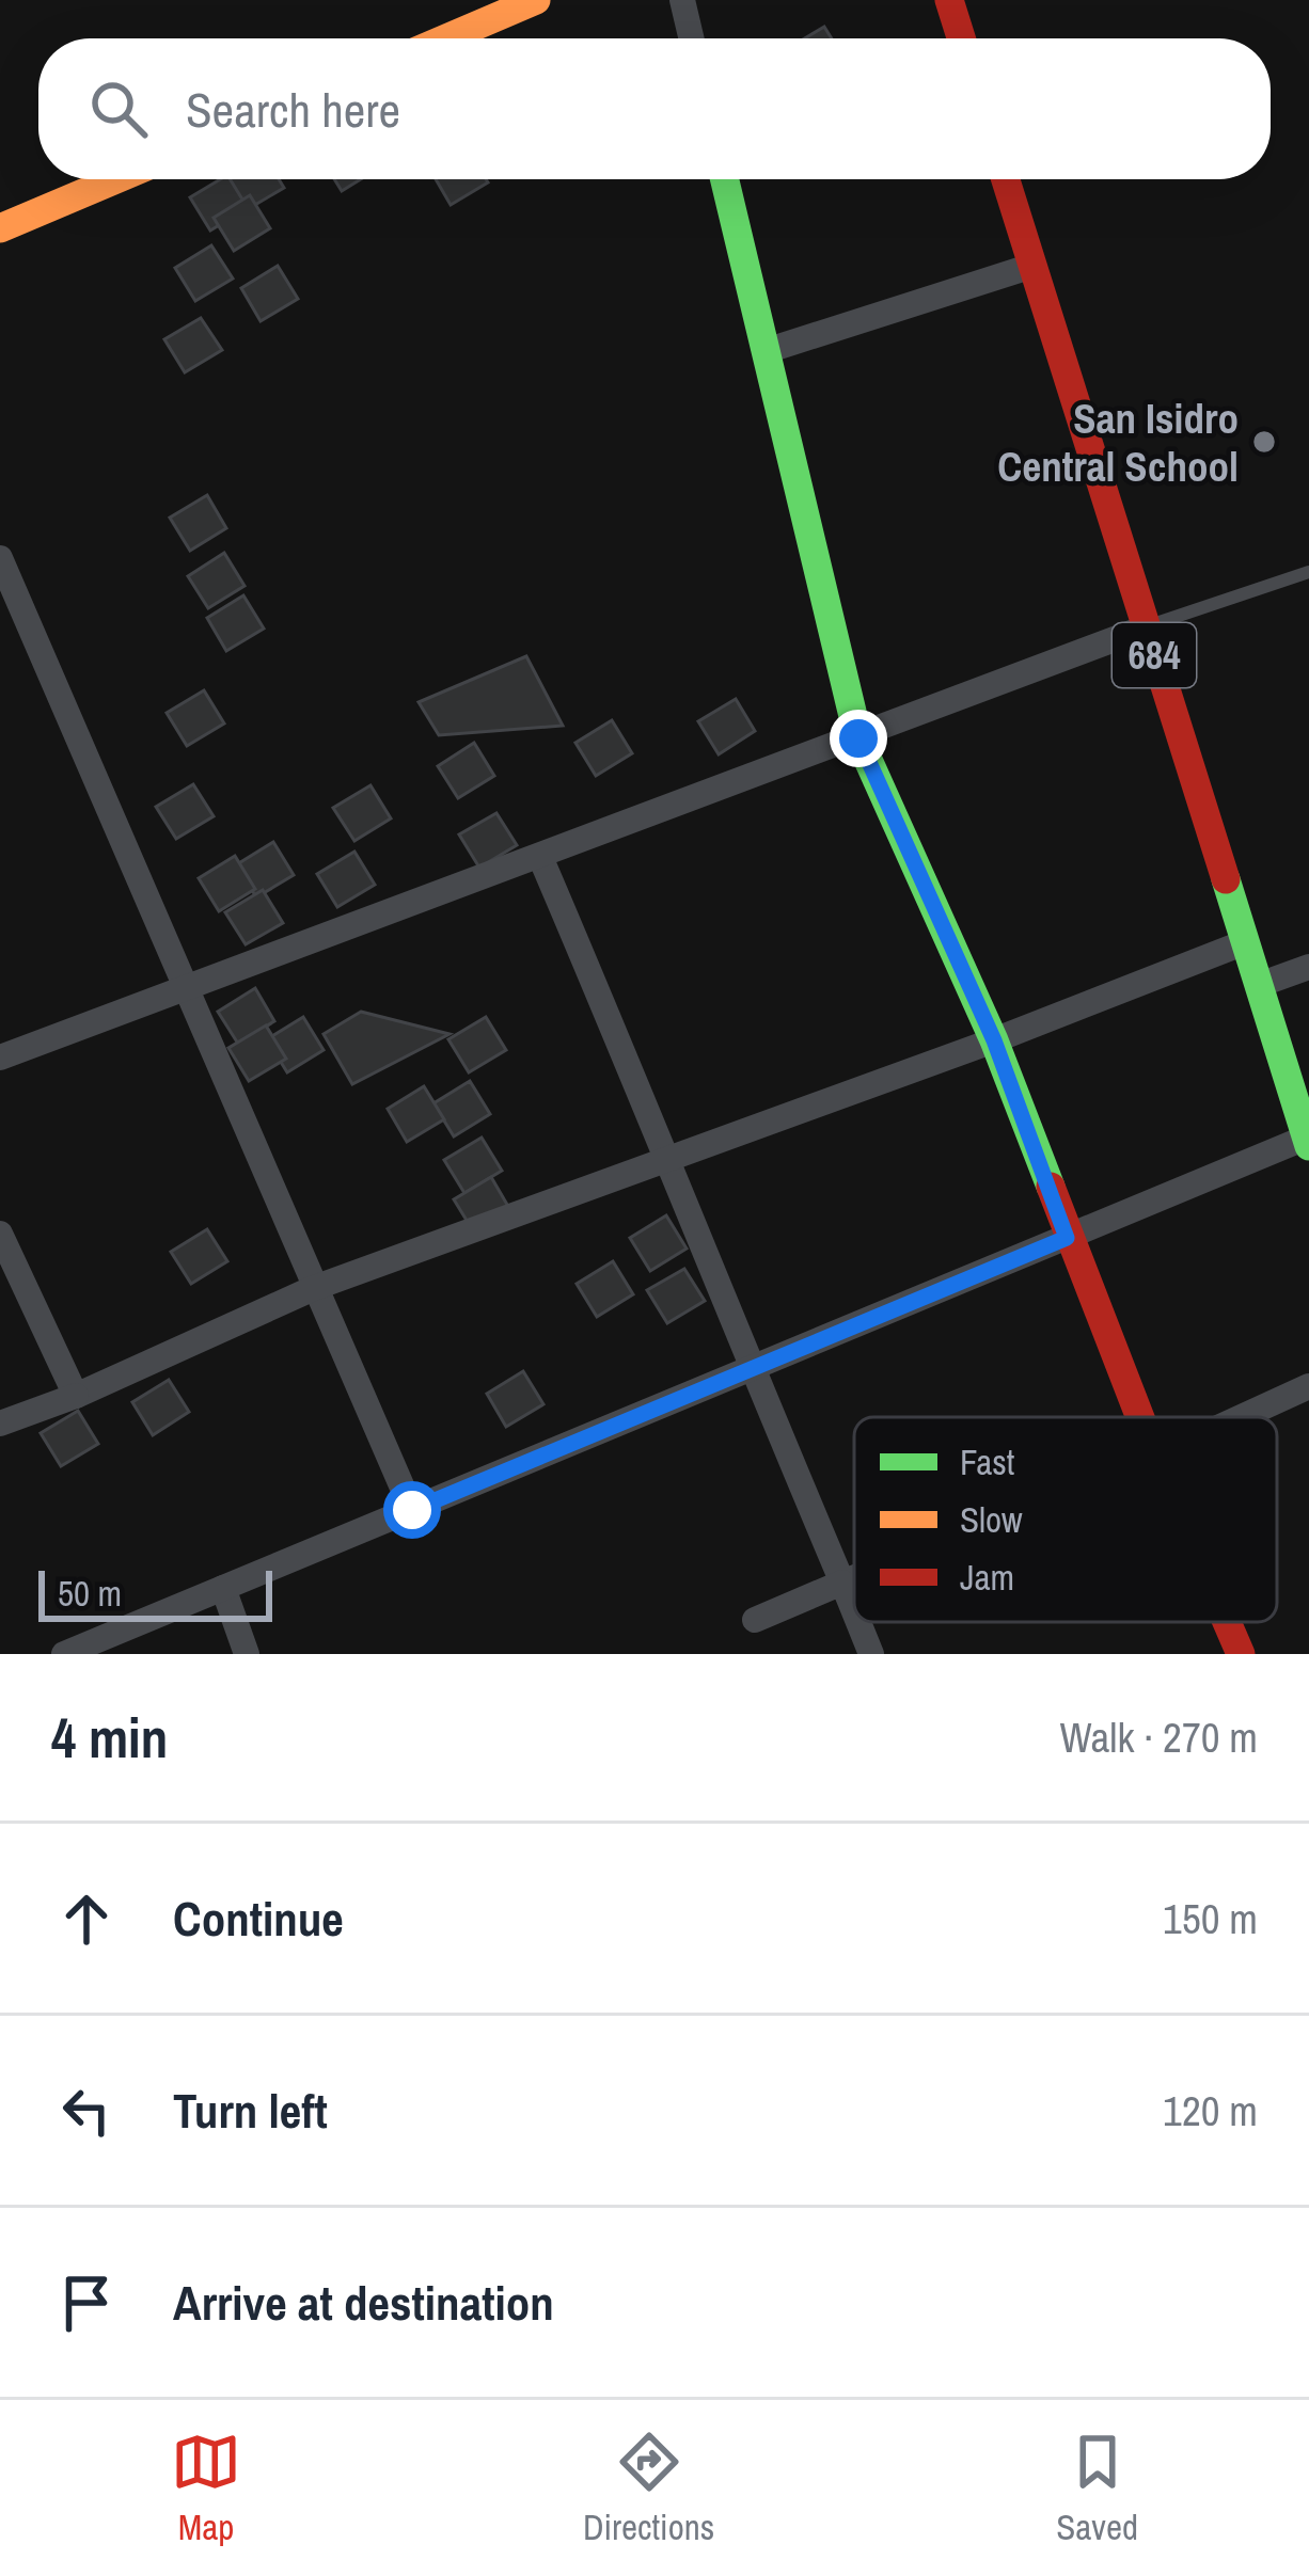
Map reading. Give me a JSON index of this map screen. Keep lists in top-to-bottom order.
{
  "streets": {
    "street": ["684"]
  },
  "places": ["San Isidro Central School"],
  "legend": ["Fast", "Slow", "Jam"],
  "scale_bar": "50 m",
  "page": {
    "search": "Search here",
    "scale": "50 m",
    "heading": ["4 min", "Walk · 270 m"],
    "list": [
      ["Continue", "150 m"],
      ["Turn left", "120 m"],
      "Arrive at destination"
    ],
    "nav": ["Map", "Directions", "Saved"]
  }
}
